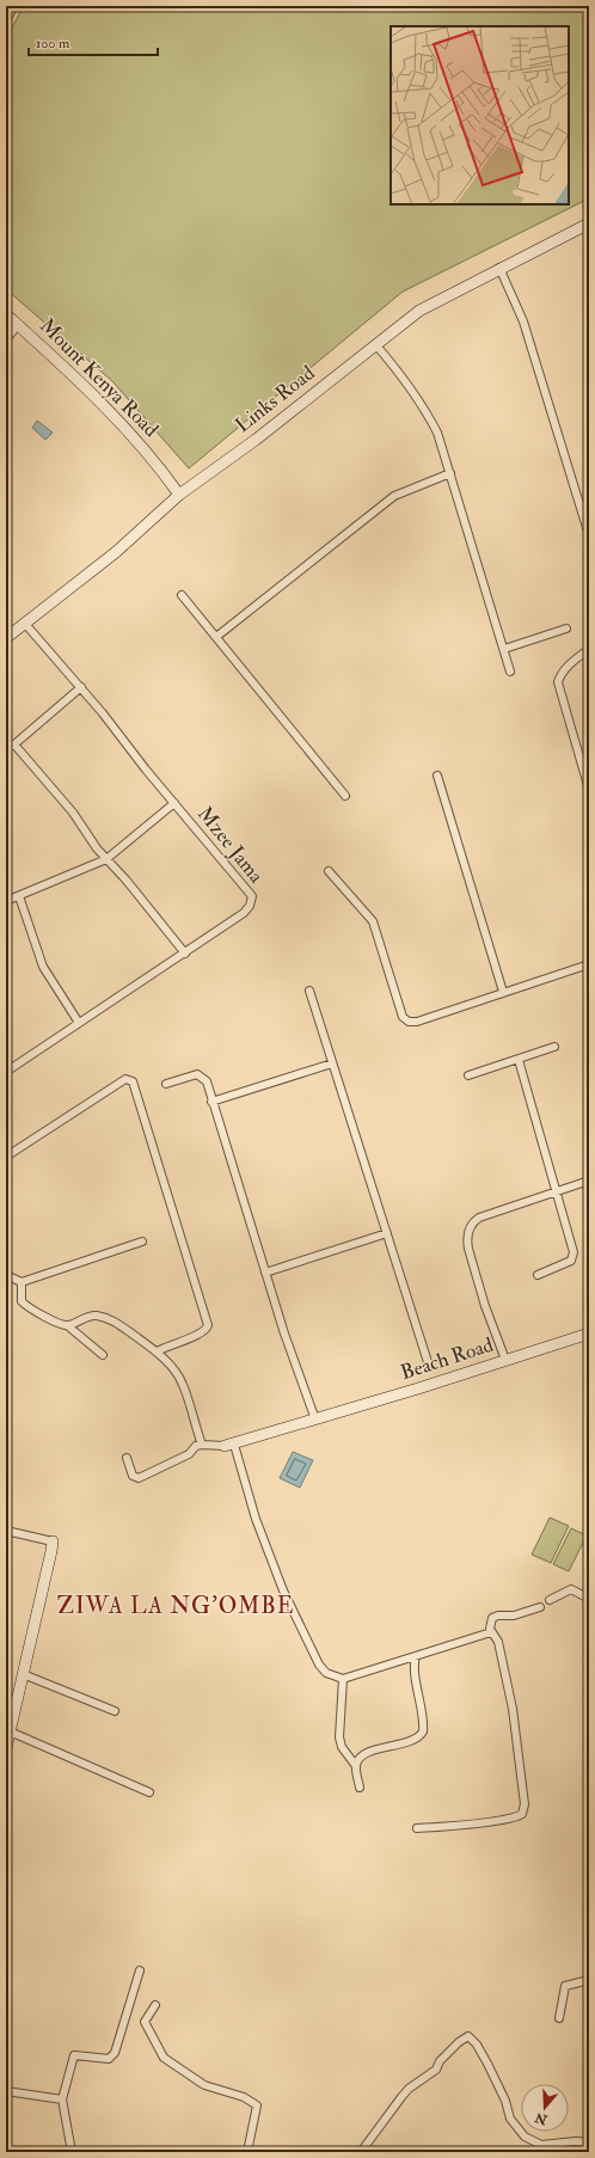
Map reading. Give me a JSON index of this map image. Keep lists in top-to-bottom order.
{
  "streets": {
    "main road": ["Mount Kenya Road", "Links Road", "Beach Road"],
    "street": ["Mzee Jama"]
  },
  "crossings": [
    ["Mount Kenya Road", "Links Road"],
    ["Links Road", "Mzee Jama"]
  ],
  "districts": ["ZIWA LA NG'OMBE"],
  "scale_bar": "100 m",
  "north": "bottom"
}
